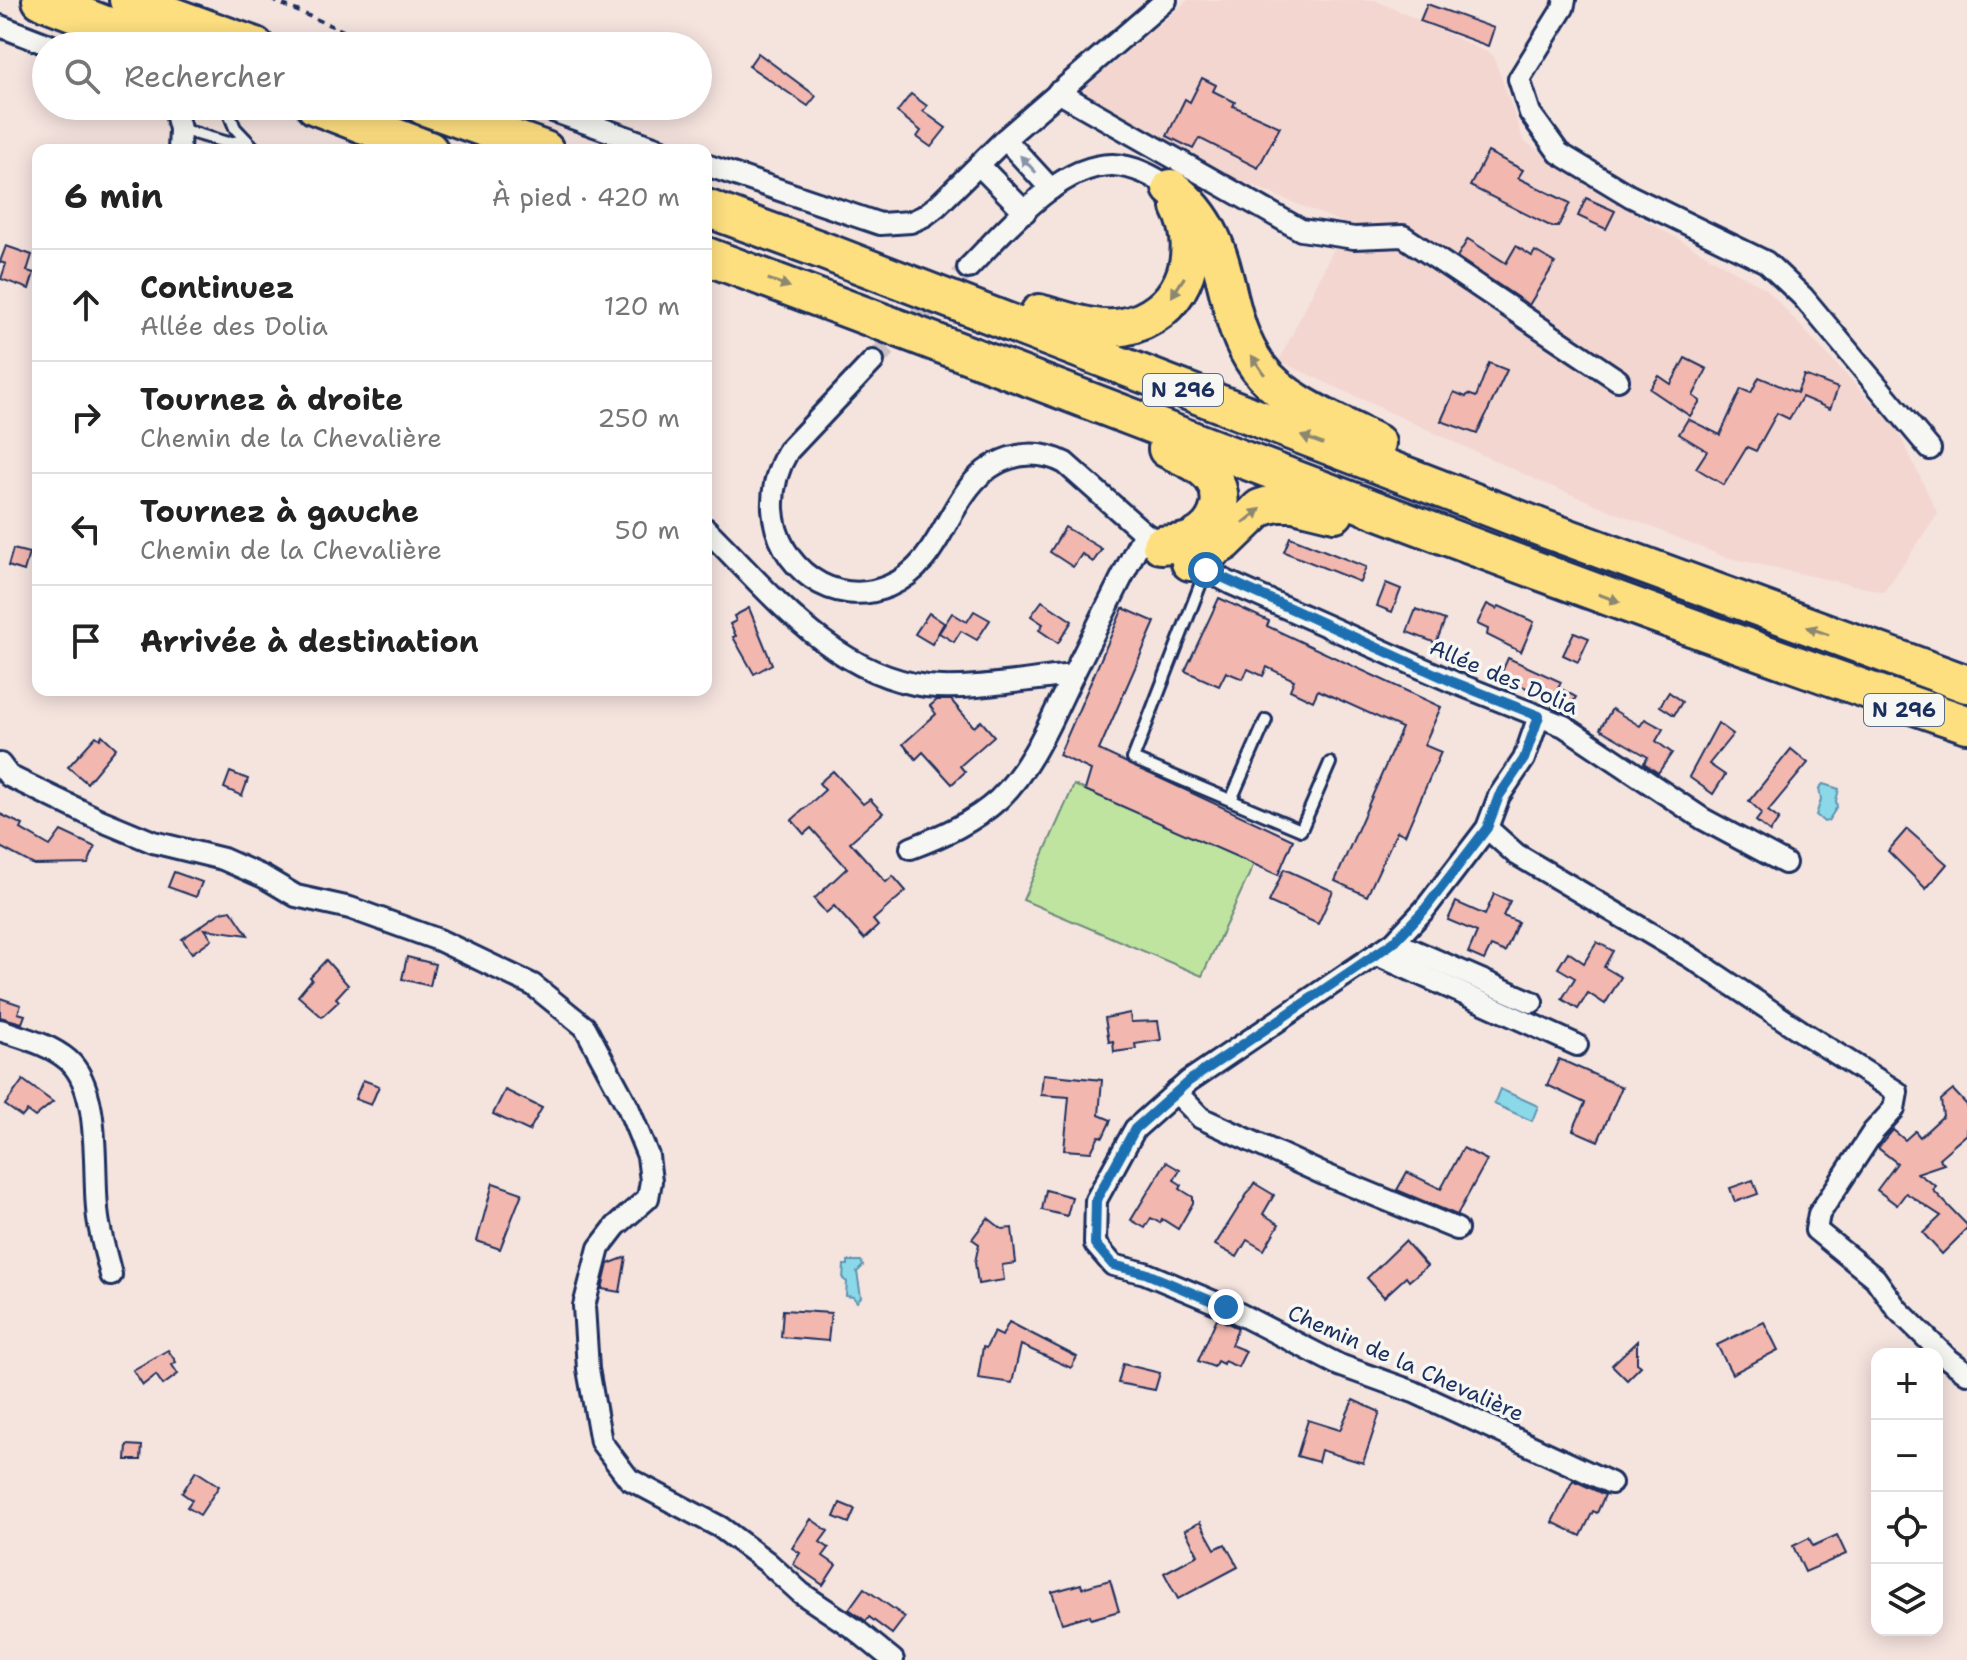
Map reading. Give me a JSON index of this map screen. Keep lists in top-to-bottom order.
{
  "streets": {
    "highway": ["N 296"],
    "street": ["Allée des Dolia", "Chemin de la Chevalière"]
  },
  "crossings": [
    ["Allée des Dolia", "Chemin de la Chevalière"]
  ],
  "page": {
    "search": "Rechercher",
    "heading": ["6 min", "À pied · 420 m"],
    "list": [
      ["Continuez", "Allée des Dolia", "120 m"],
      ["Tournez à droite", "Chemin de la Chevalière", "250 m"],
      ["Tournez à gauche", "Chemin de la Chevalière", "50 m"],
      "Arrivée à destination"
    ],
    "map_buttons": ["+", "−"]
  }
}
